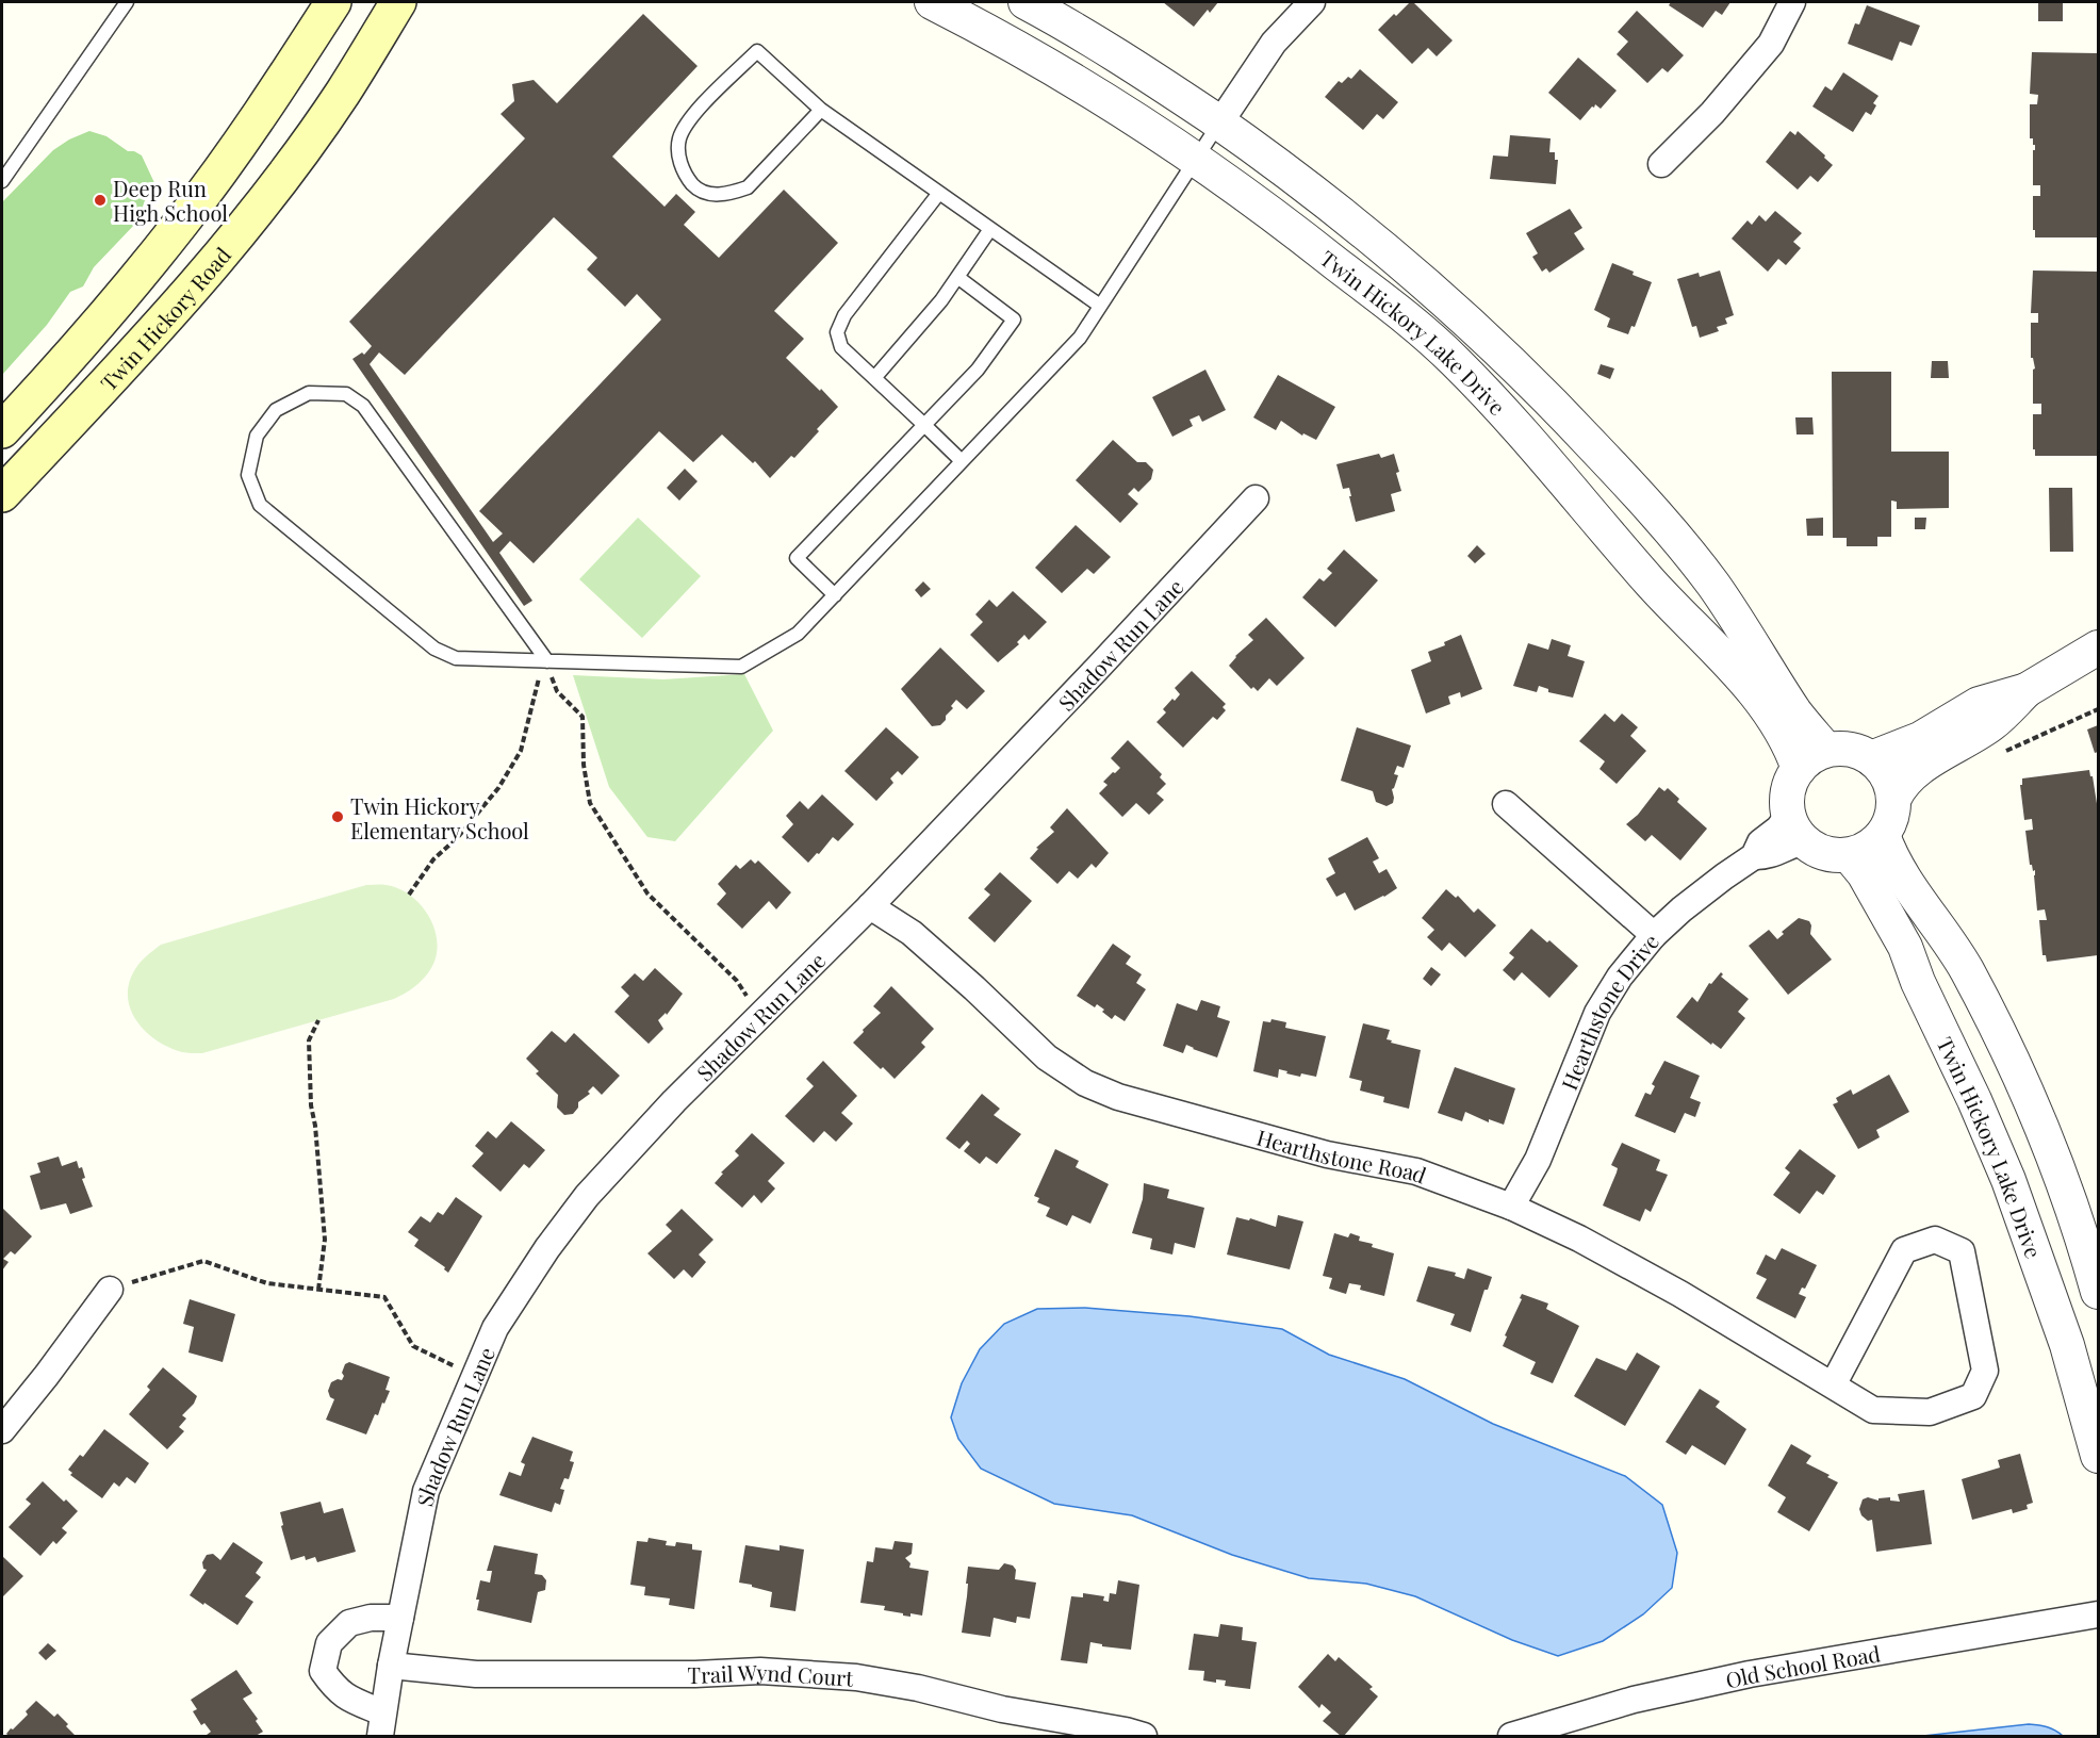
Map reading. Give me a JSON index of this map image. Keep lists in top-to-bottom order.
{
  "streets": {
    "main road": ["Twin Hickory Road"],
    "street": [
      "Twin Hickory Lake Drive",
      "Shadow Run Lane",
      "Hearthstone Drive",
      "Hearthstone Road",
      "Old School Road",
      "Trail Wynd Court"
    ]
  },
  "crossings": [
    ["Twin Hickory Lake Drive", "Hearthstone Drive"],
    ["Shadow Run Lane", "Hearthstone Road"],
    ["Shadow Run Lane", "Trail Wynd Court"],
    ["Hearthstone Drive", "Hearthstone Road"]
  ],
  "places": ["Deep Run High School", "Twin Hickory Elementary School"]
}
